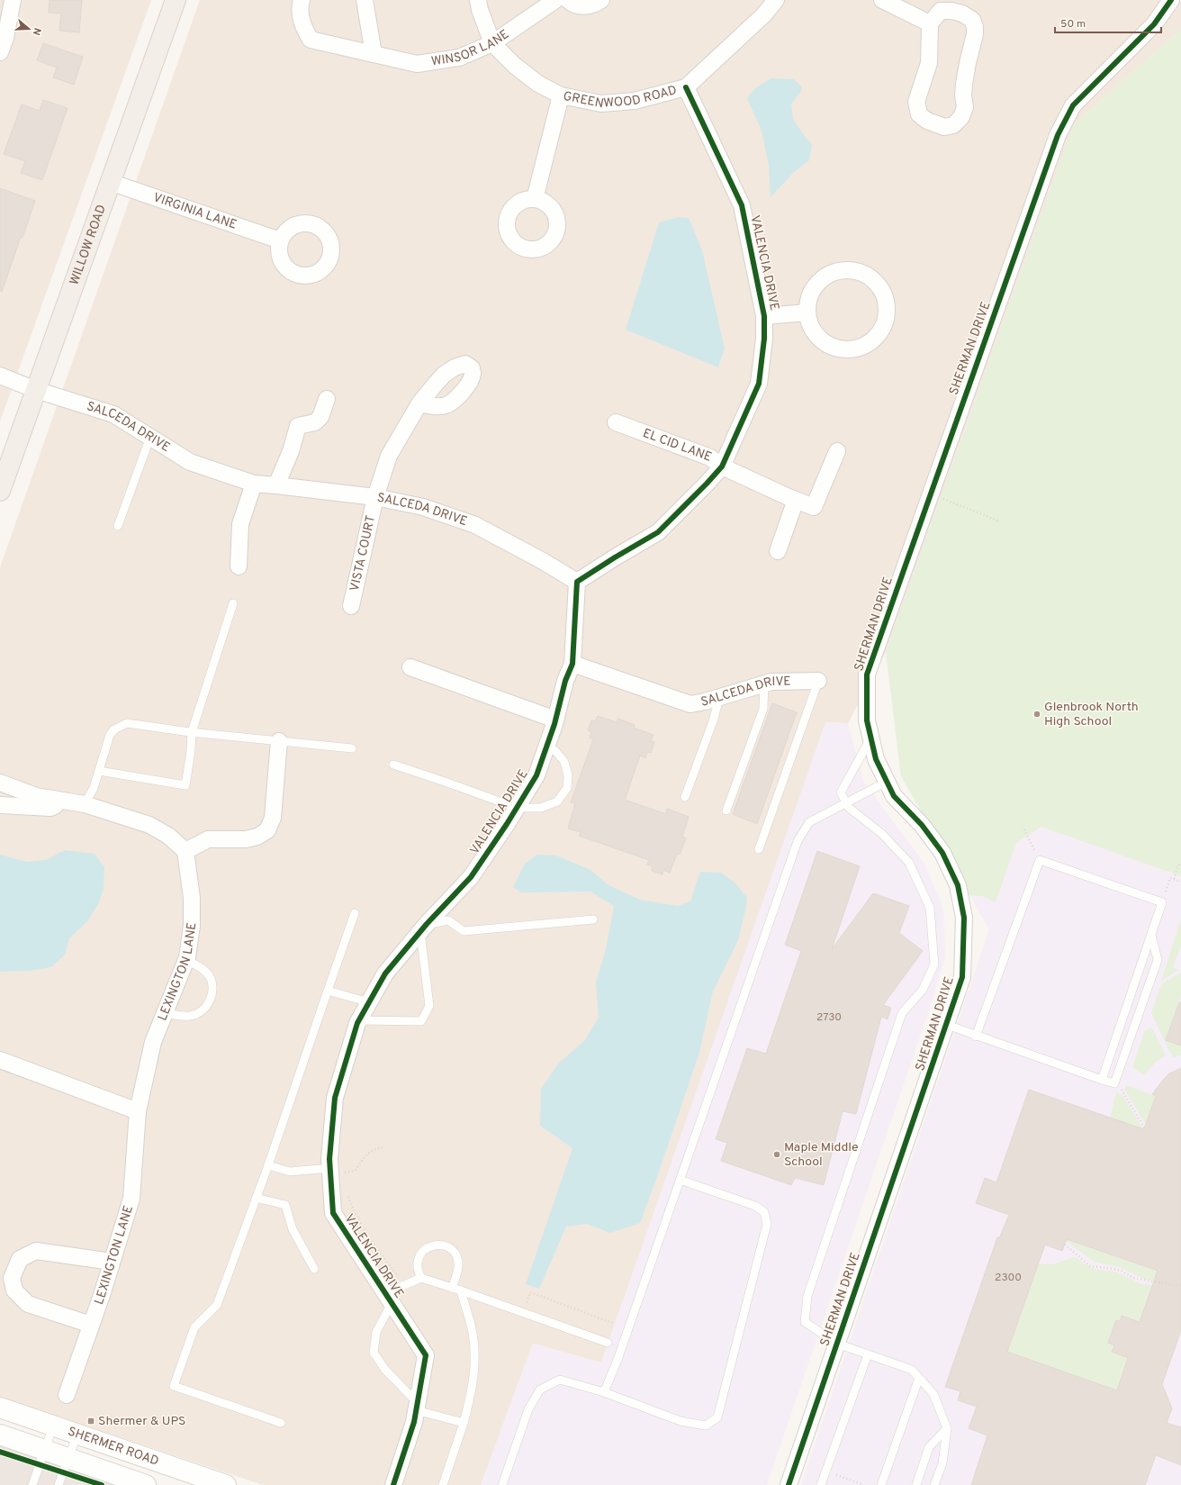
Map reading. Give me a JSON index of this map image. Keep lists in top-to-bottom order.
{
  "streets": {
    "main road": ["WILLOW ROAD", "SHERMER ROAD"],
    "street": [
      "WINSOR LANE",
      "GREENWOOD ROAD",
      "VIRGINIA LANE",
      "VALENCIA DRIVE",
      "SHERMAN DRIVE",
      "SALCEDA DRIVE",
      "EL CID LANE",
      "VISTA COURT",
      "LEXINGTON LANE"
    ]
  },
  "crossings": [
    ["WINSOR LANE", "GREENWOOD ROAD"],
    ["GREENWOOD ROAD", "VALENCIA DRIVE"],
    ["VIRGINIA LANE", "WILLOW ROAD"],
    ["WILLOW ROAD", "SALCEDA DRIVE"],
    ["VALENCIA DRIVE", "SALCEDA DRIVE"],
    ["VALENCIA DRIVE", "EL CID LANE"],
    ["SALCEDA DRIVE", "VISTA COURT"]
  ],
  "places": {
    "other": ["Glenbrook North High School", "Maple Middle School"],
    "transit": ["Shermer & UPS"]
  },
  "house_numbers": ["2730", "2300"],
  "scale_bar": "50 m",
  "north": "right"
}
